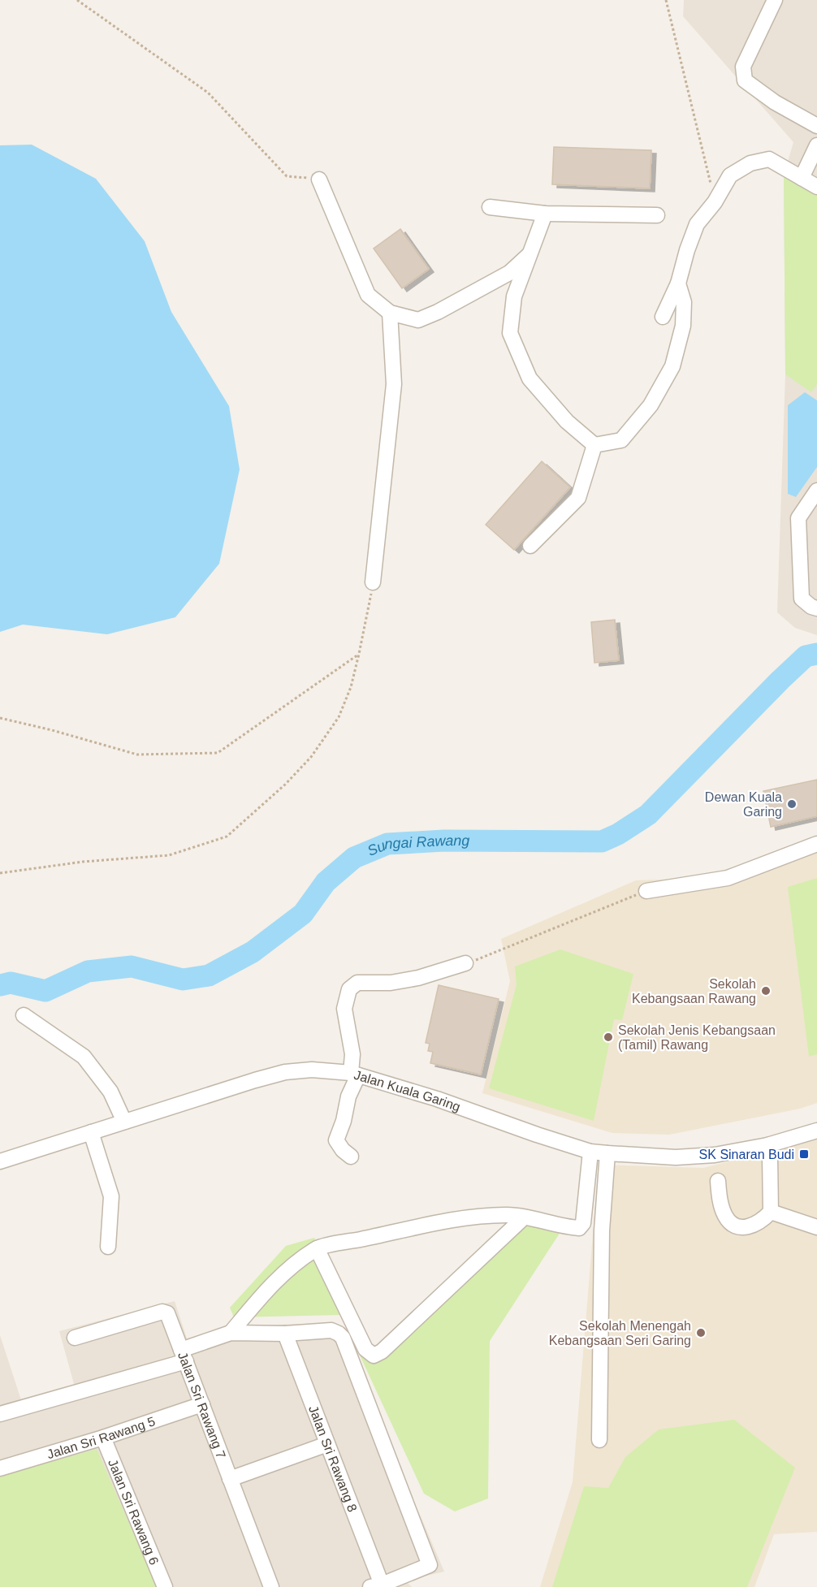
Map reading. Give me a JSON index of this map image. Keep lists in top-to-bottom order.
{
  "streets": {
    "street": [
      "Jalan Kuala Garing",
      "Jalan Sri Rawang 7",
      "Jalan Sri Rawang 5",
      "Jalan Sri Rawang 8",
      "Jalan Sri Rawang 6"
    ]
  },
  "crossings": [
    ["Jalan Sri Rawang 7", "Jalan Sri Rawang 5"],
    ["Jalan Sri Rawang 5", "Jalan Sri Rawang 6"]
  ],
  "water": ["Sungai Rawang"],
  "places": {
    "other": [
      "Dewan Kuala Garing",
      "Sekolah Kebangsaan Rawang",
      "Sekolah Jenis Kebangsaan (Tamil) Rawang",
      "Sekolah Menengah Kebangsaan Seri Garing"
    ],
    "transit": ["SK Sinaran Budi"]
  }
}
